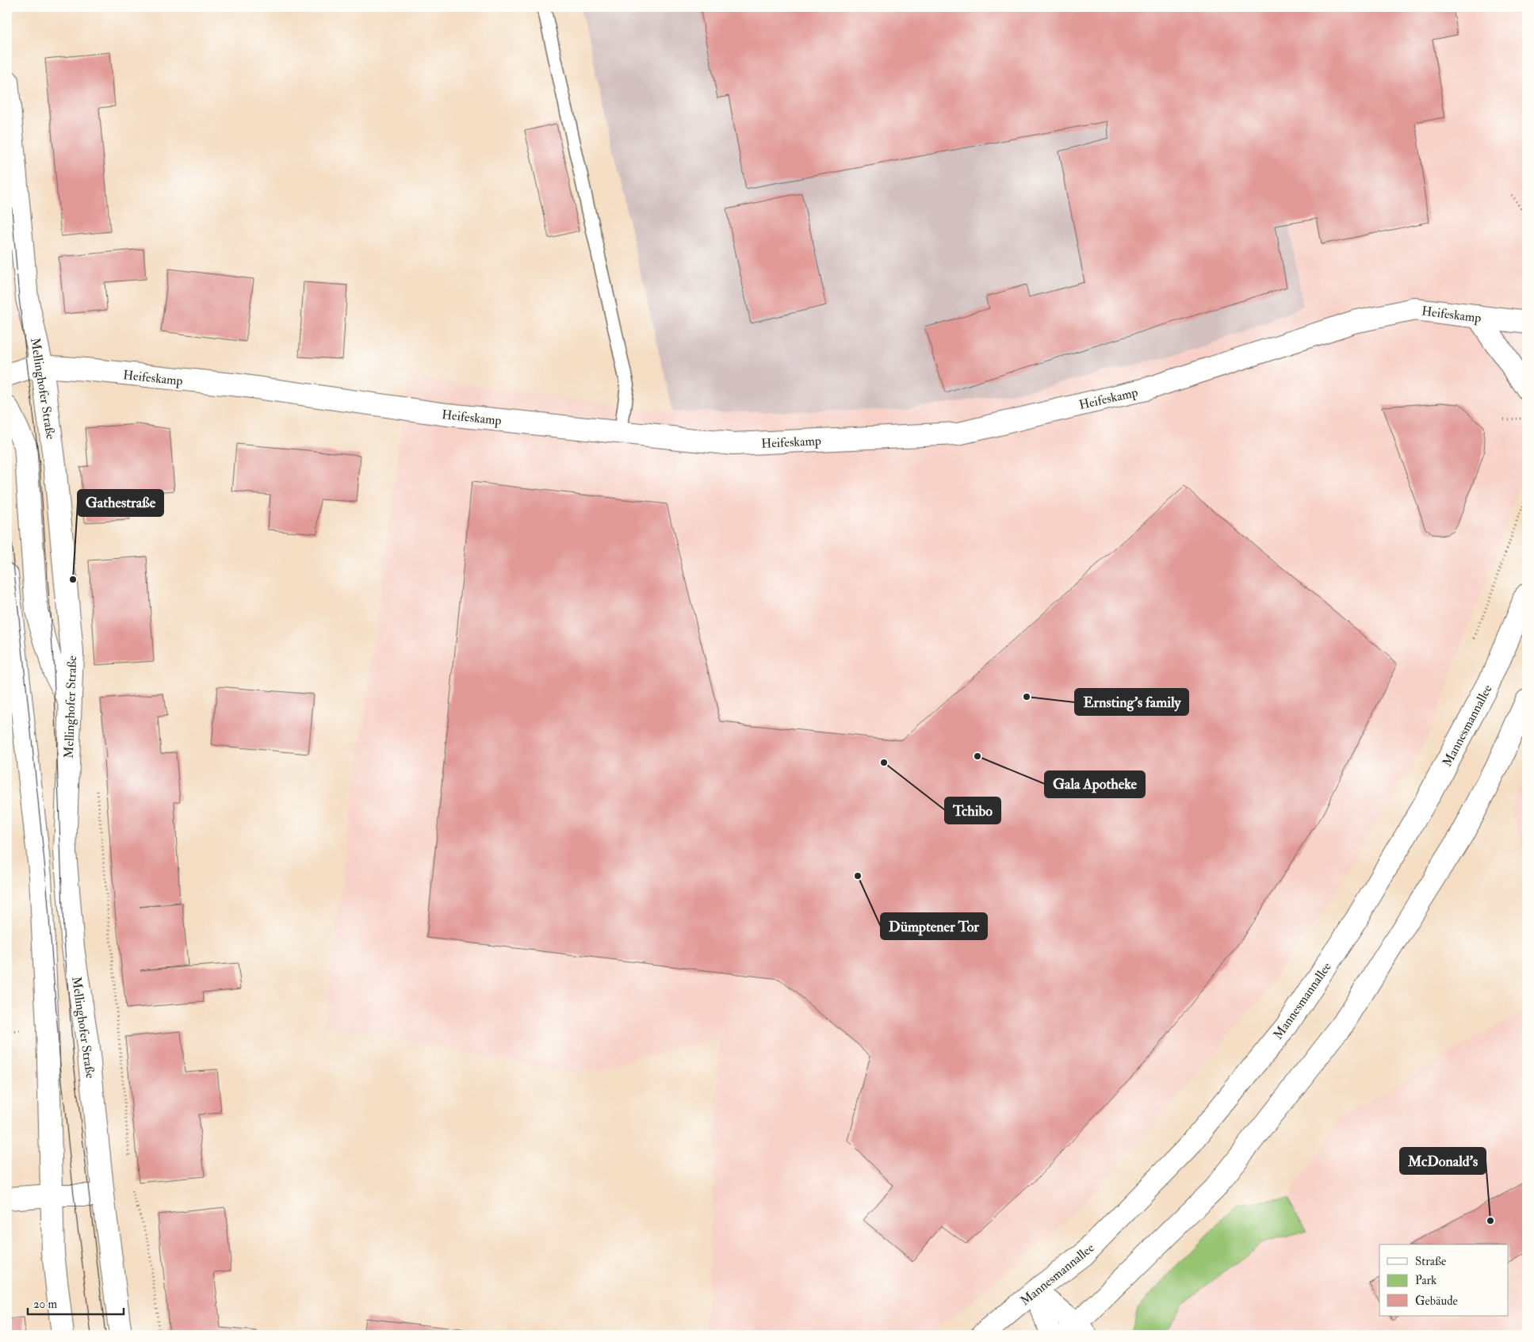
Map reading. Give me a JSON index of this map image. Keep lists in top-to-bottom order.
{
  "streets": {
    "main road": ["Heifeskamp", "Mellinghofer Straße", "Mannesmannallee"]
  },
  "crossings": [
    ["Heifeskamp", "Mellinghofer Straße"]
  ],
  "places": [
    "Gathestraße",
    "Ernsting's family",
    "Gala Apotheke",
    "Tchibo",
    "Dümptener Tor",
    "McDonald's"
  ],
  "legend": ["Straße", "Park", "Gebäude"],
  "scale_bar": "20 m"
}
